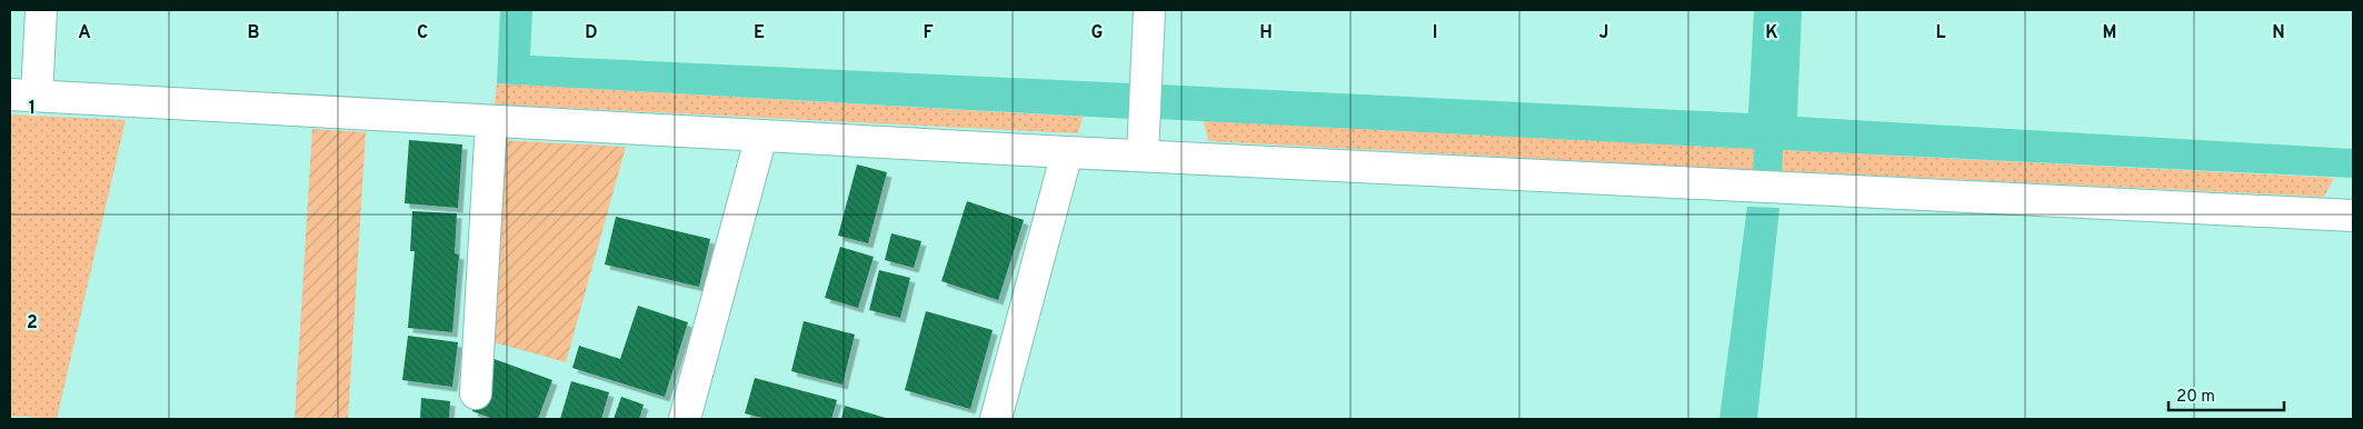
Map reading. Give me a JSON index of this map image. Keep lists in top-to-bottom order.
{
  "scale_bar": "20 m",
  "grid": {
    "columns": [
      "A",
      "B",
      "C",
      "D",
      "E",
      "F",
      "G",
      "H",
      "I",
      "J",
      "K",
      "L",
      "M",
      "N"
    ],
    "rows": ["1", "2"]
  }
}
